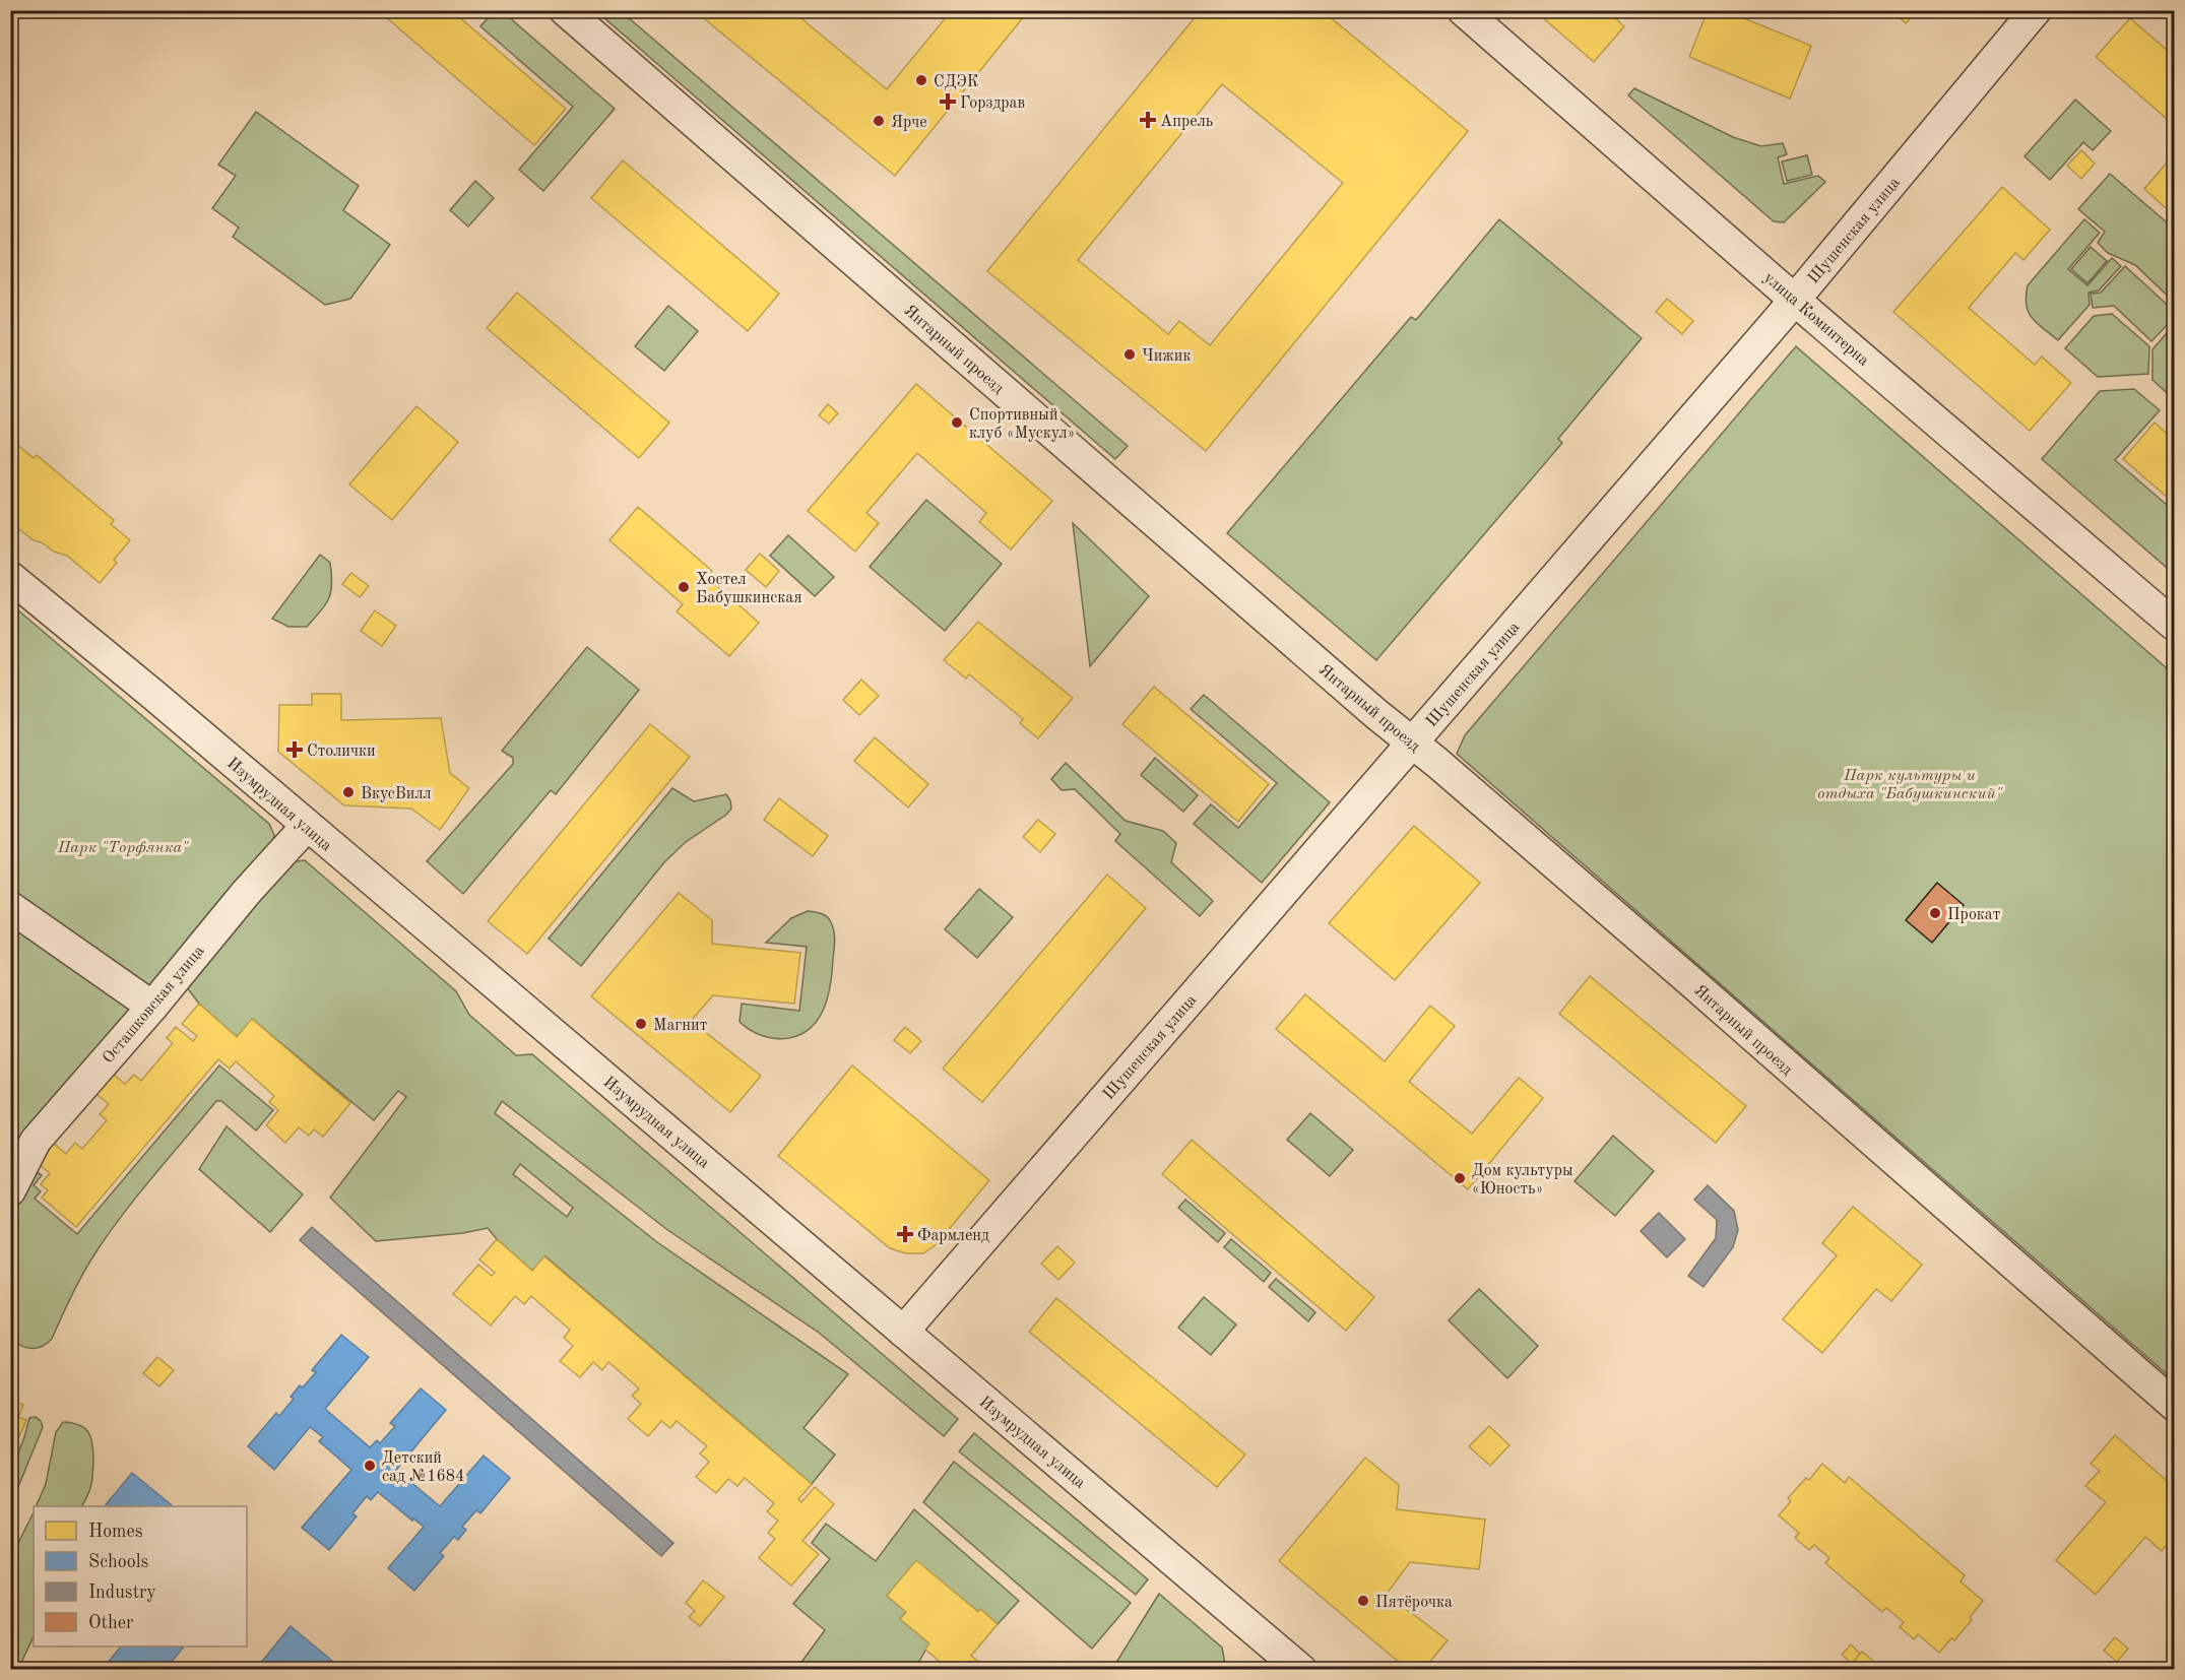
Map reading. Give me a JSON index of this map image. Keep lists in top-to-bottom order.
{
  "streets": {
    "street": [
      "Шушенская улица",
      "улица Коминтерна",
      "Янтарный проезд",
      "Изумрудная улица",
      "Осташковская улица"
    ]
  },
  "crossings": [
    ["Шушенская улица", "улица Коминтерна"],
    ["Шушенская улица", "Янтарный проезд"],
    ["Шушенская улица", "Изумрудная улица"],
    ["Изумрудная улица", "Осташковская улица"]
  ],
  "parks": ["Парк культуры и отдыха \"Бабушкинский\"", "Парк \"Торфянка\""],
  "places": {
    "other": [
      "СДЭК",
      "Ярче",
      "Чижик",
      "Спортивный клуб «Мускул»",
      "Хостел Бабушкинская",
      "ВкусВилл",
      "Прокат",
      "Магнит",
      "Дом культуры «Юность»",
      "Детский сад №1684",
      "Пятёрочка"
    ],
    "health": [
      "Горздрав",
      "Апрель",
      "Столички",
      "Фармленд"
    ]
  },
  "legend": [
    "Homes",
    "Schools",
    "Industry",
    "Other"
  ]
}
